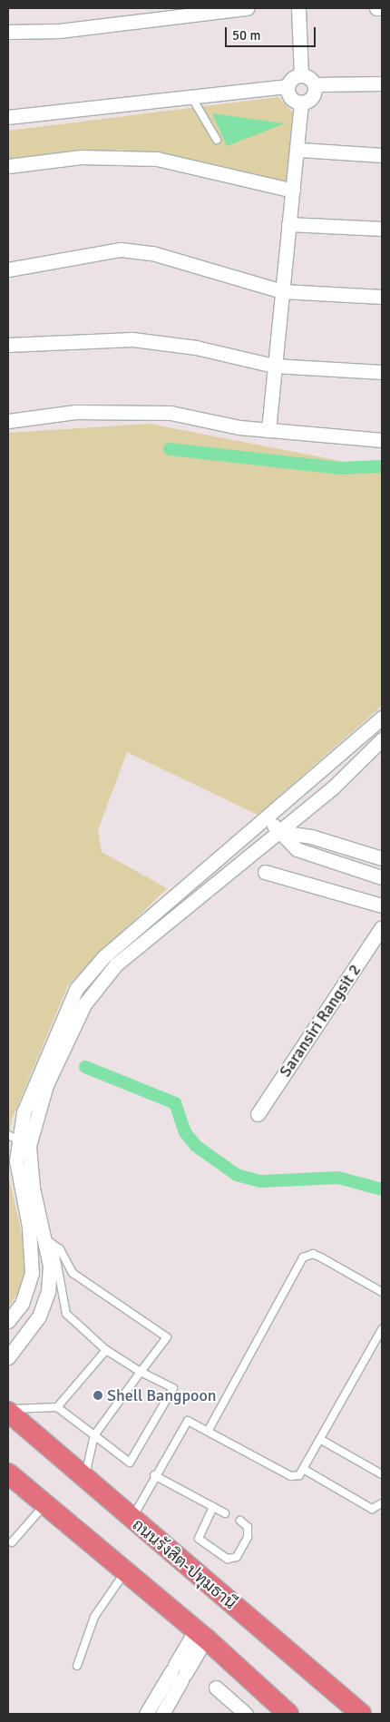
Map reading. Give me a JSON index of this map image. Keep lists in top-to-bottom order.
{
  "streets": {
    "main road": ["ถนนรังสิต-ปทุมธานี"],
    "street": ["Saransiri Rangsit 2"]
  },
  "places": ["Shell Bangpoon"],
  "scale_bar": "50 m"
}
